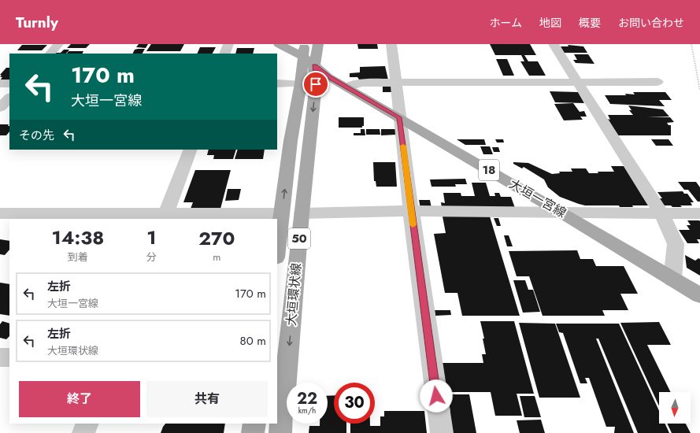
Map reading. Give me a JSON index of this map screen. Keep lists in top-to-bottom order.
{
  "streets": {
    "main road": [
      "18",
      "大垣一宮線",
      "50",
      "大垣環状線"
    ]
  },
  "crossings": [
    ["大垣一宮線", "大垣環状線"]
  ],
  "north": "bottom",
  "page": {
    "header": "Turnly",
    "nav": [
      "ホーム",
      "地図",
      "概要",
      "お問い合わせ"
    ],
    "turn": ["170 m", "大垣一宮線"],
    "then": "その先",
    "eta": [
      "14:38",
      "到着",
      "1",
      "分",
      "270",
      "m"
    ],
    "list": [
      {
        "name": "左折",
        "note": "大垣一宮線",
        "value": "170 m"
      },
      {
        "name": "左折",
        "note": "大垣環状線",
        "value": "80 m"
      }
    ],
    "buttons": ["終了", "共有"],
    "speed": "22 km/h",
    "limit": "30"
  }
}
